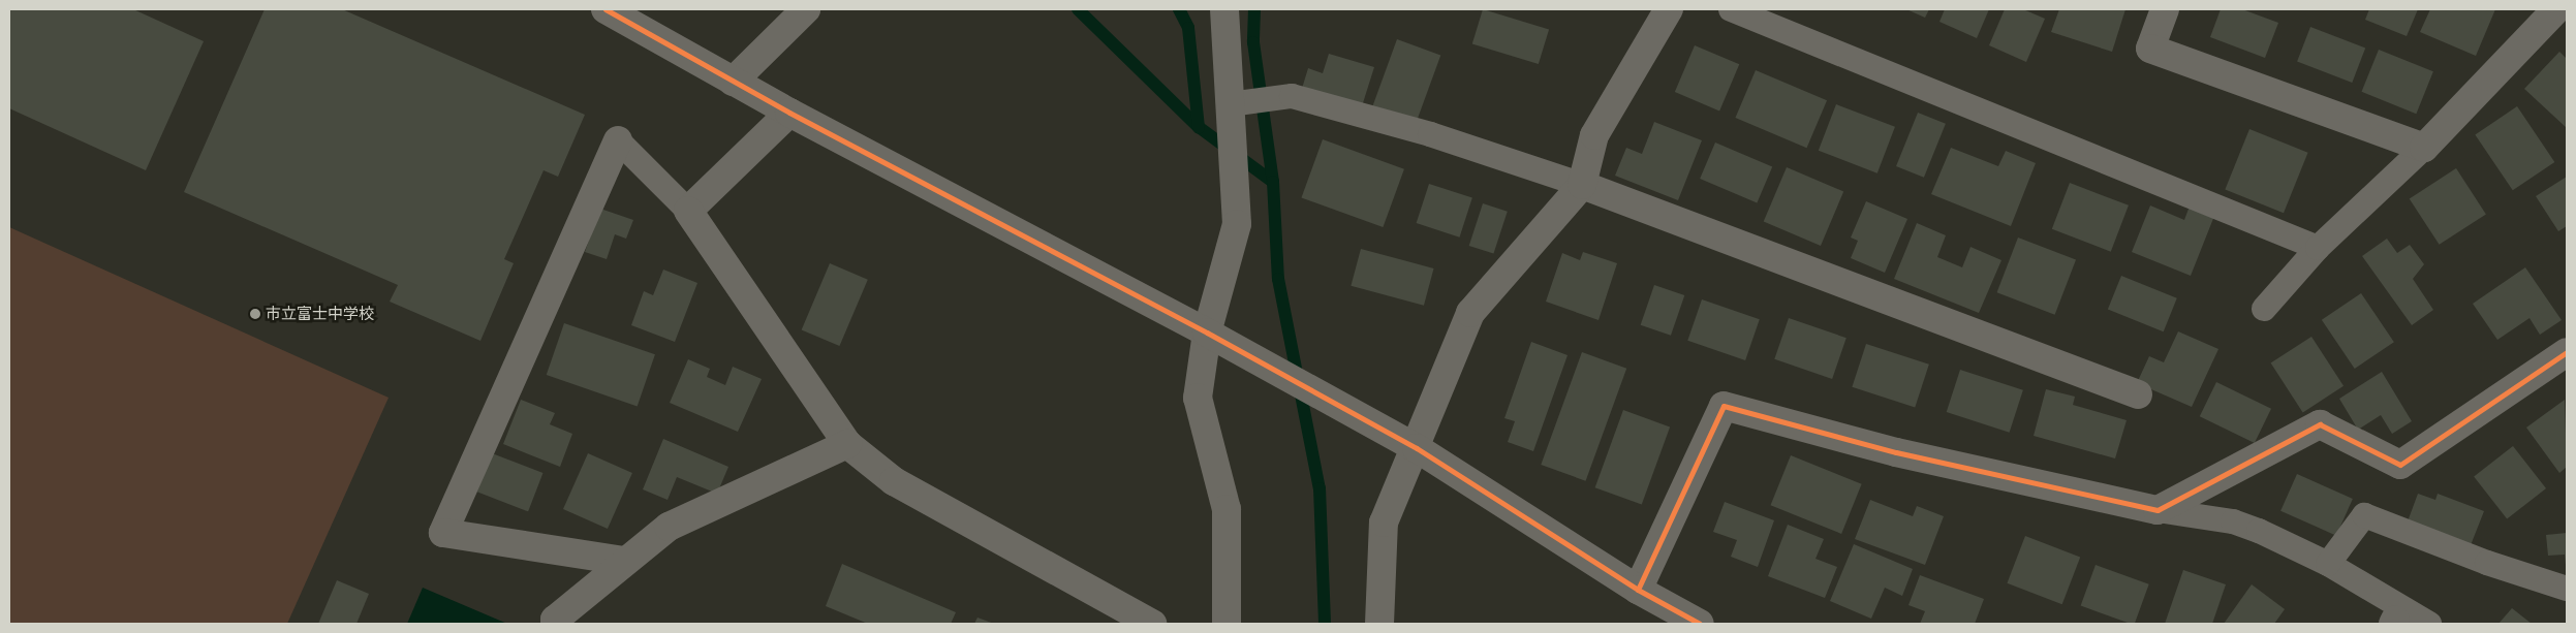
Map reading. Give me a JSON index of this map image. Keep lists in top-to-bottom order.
{
  "places": ["市立富士中学校"]
}
